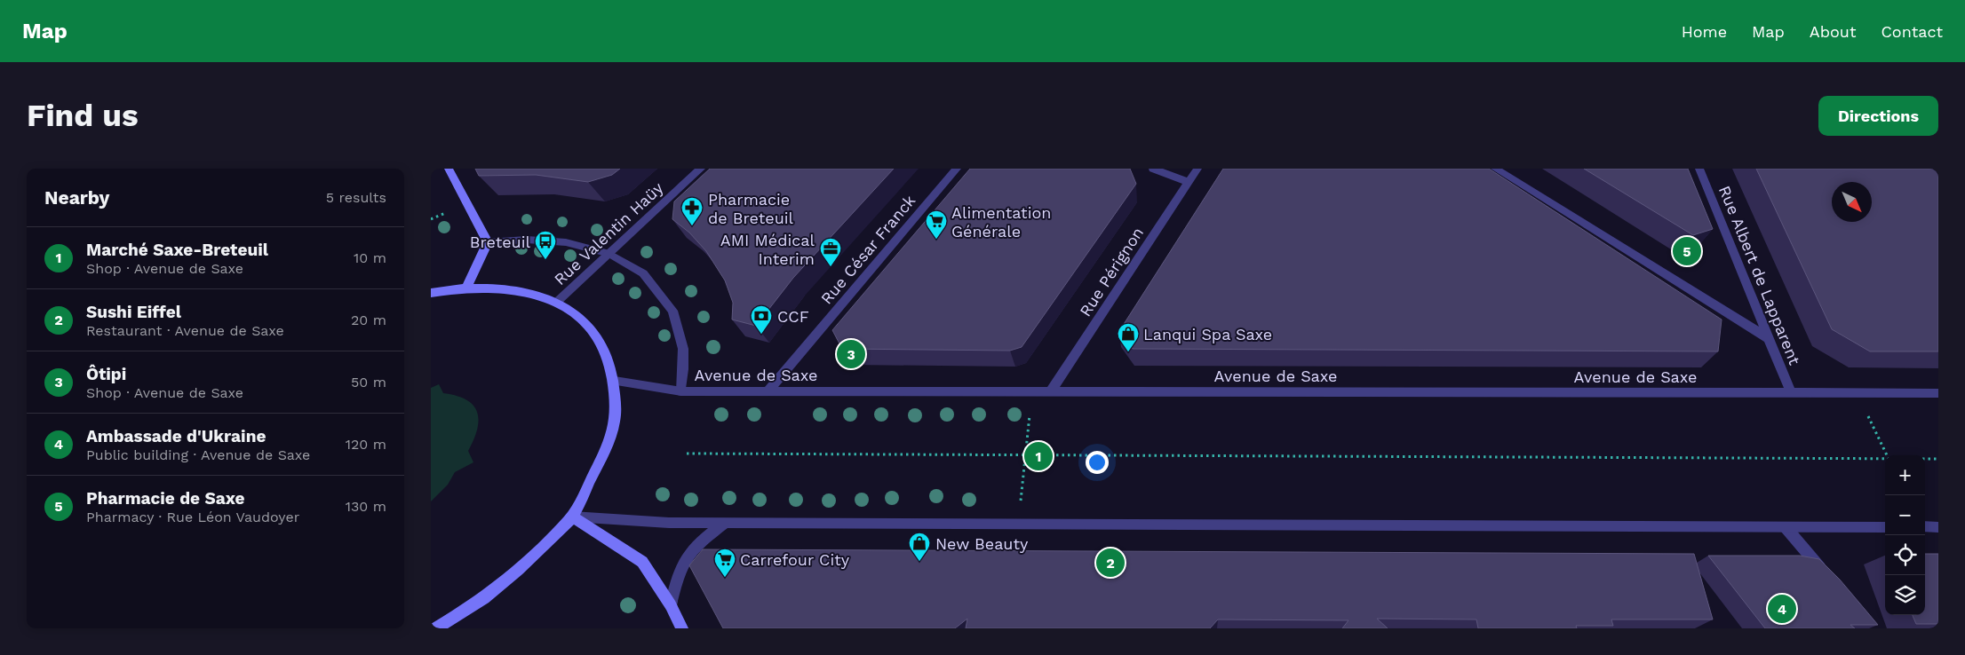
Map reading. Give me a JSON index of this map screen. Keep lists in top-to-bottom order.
{
  "streets": {
    "street": [
      "Rue Valentin Haüy",
      "Rue César Franck",
      "Rue Pérignon",
      "Rue Albert de Lapparent",
      "Avenue de Saxe"
    ]
  },
  "crossings": [
    ["Rue César Franck", "Avenue de Saxe"],
    ["Rue Pérignon", "Avenue de Saxe"],
    ["Rue Albert de Lapparent", "Avenue de Saxe"]
  ],
  "places": {
    "pharmacy": ["Pharmacie de Breteuil"],
    "supermarket": ["Alimentation Générale", "Carrefour City"],
    "bus stop": ["Breteuil"],
    "office": ["AMI Médical Interim"],
    "bank": ["CCF"],
    "shop": ["Lanqui Spa Saxe", "New Beauty"]
  },
  "north": "bottom right",
  "page": {
    "header": "Map",
    "nav": [
      "Home",
      "Map",
      "About",
      "Contact"
    ],
    "buttons": "Directions",
    "title": "Find us",
    "heading": ["Nearby", "5 results"],
    "list": [
      {
        "mark": "1",
        "name": "Marché Saxe-Breteuil",
        "note": "Shop · Avenue de Saxe",
        "value": "10 m"
      },
      {
        "mark": "2",
        "name": "Sushi Eiffel",
        "note": "Restaurant · Avenue de Saxe",
        "value": "20 m"
      },
      {
        "mark": "3",
        "name": "Ôtipi",
        "note": "Shop · Avenue de Saxe",
        "value": "50 m"
      },
      {
        "mark": "4",
        "name": "Ambassade d'Ukraine",
        "note": "Public building · Avenue de Saxe",
        "value": "120 m"
      },
      {
        "mark": "5",
        "name": "Pharmacie de Saxe",
        "note": "Pharmacy · Rue Léon Vaudoyer",
        "value": "130 m"
      }
    ],
    "pins": [
      "5",
      "3",
      "1",
      "2",
      "4"
    ],
    "map_buttons": ["+", "−"]
  }
}
